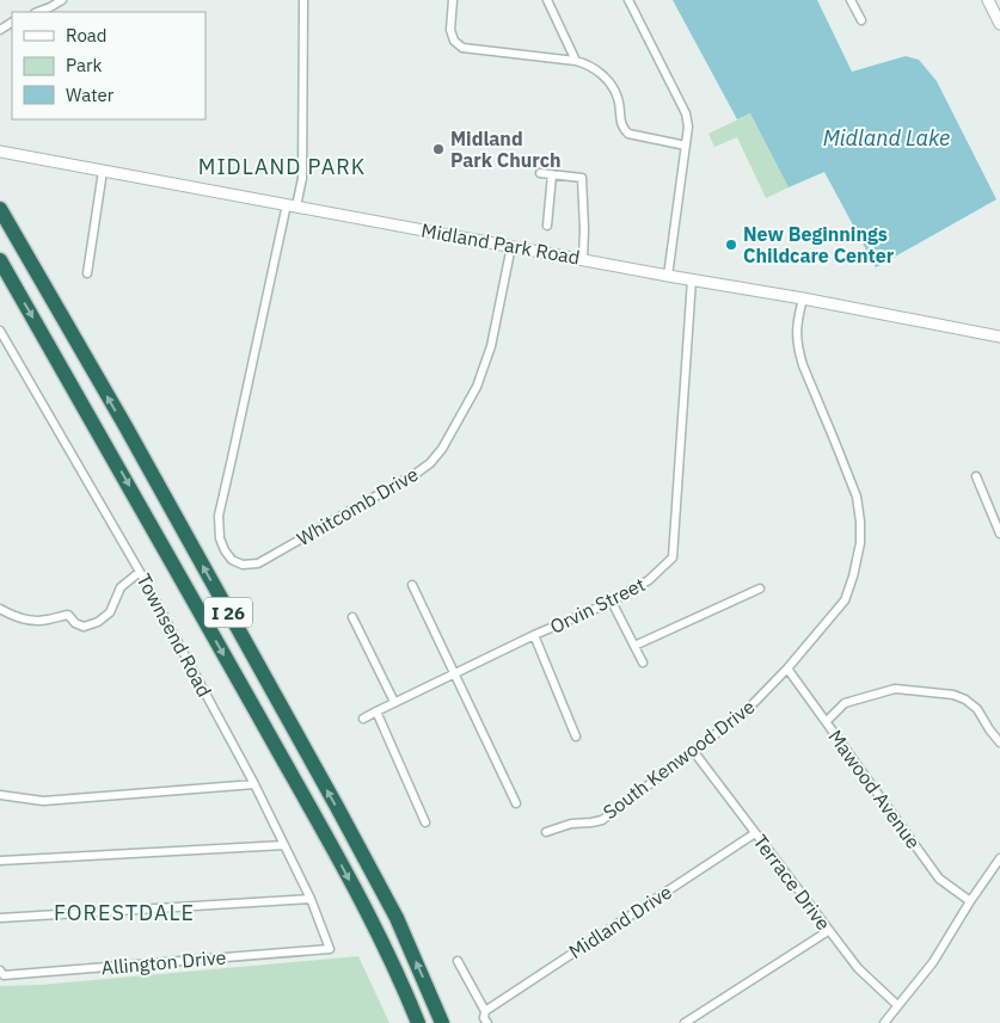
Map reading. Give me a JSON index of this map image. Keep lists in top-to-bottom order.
{
  "streets": {
    "highway": ["I 26"],
    "street": [
      "Midland Park Road",
      "Whitcomb Drive",
      "Orvin Street",
      "Townsend Road",
      "South Kenwood Drive",
      "Mawood Avenue",
      "Terrace Drive",
      "Midland Drive",
      "Allington Drive"
    ]
  },
  "crossings": [
    ["Midland Park Road", "Whitcomb Drive"],
    ["Midland Park Road", "Orvin Street"],
    ["Midland Park Road", "South Kenwood Drive"],
    ["Townsend Road", "Allington Drive"],
    ["South Kenwood Drive", "Mawood Avenue"],
    ["South Kenwood Drive", "Terrace Drive"],
    ["Terrace Drive", "Midland Drive"]
  ],
  "districts": ["MIDLAND PARK", "FORESTDALE"],
  "water": ["Midland Lake"],
  "places": ["Midland Park Church", "New Beginnings Childcare Center"],
  "legend": ["Road", "Park", "Water"]
}
